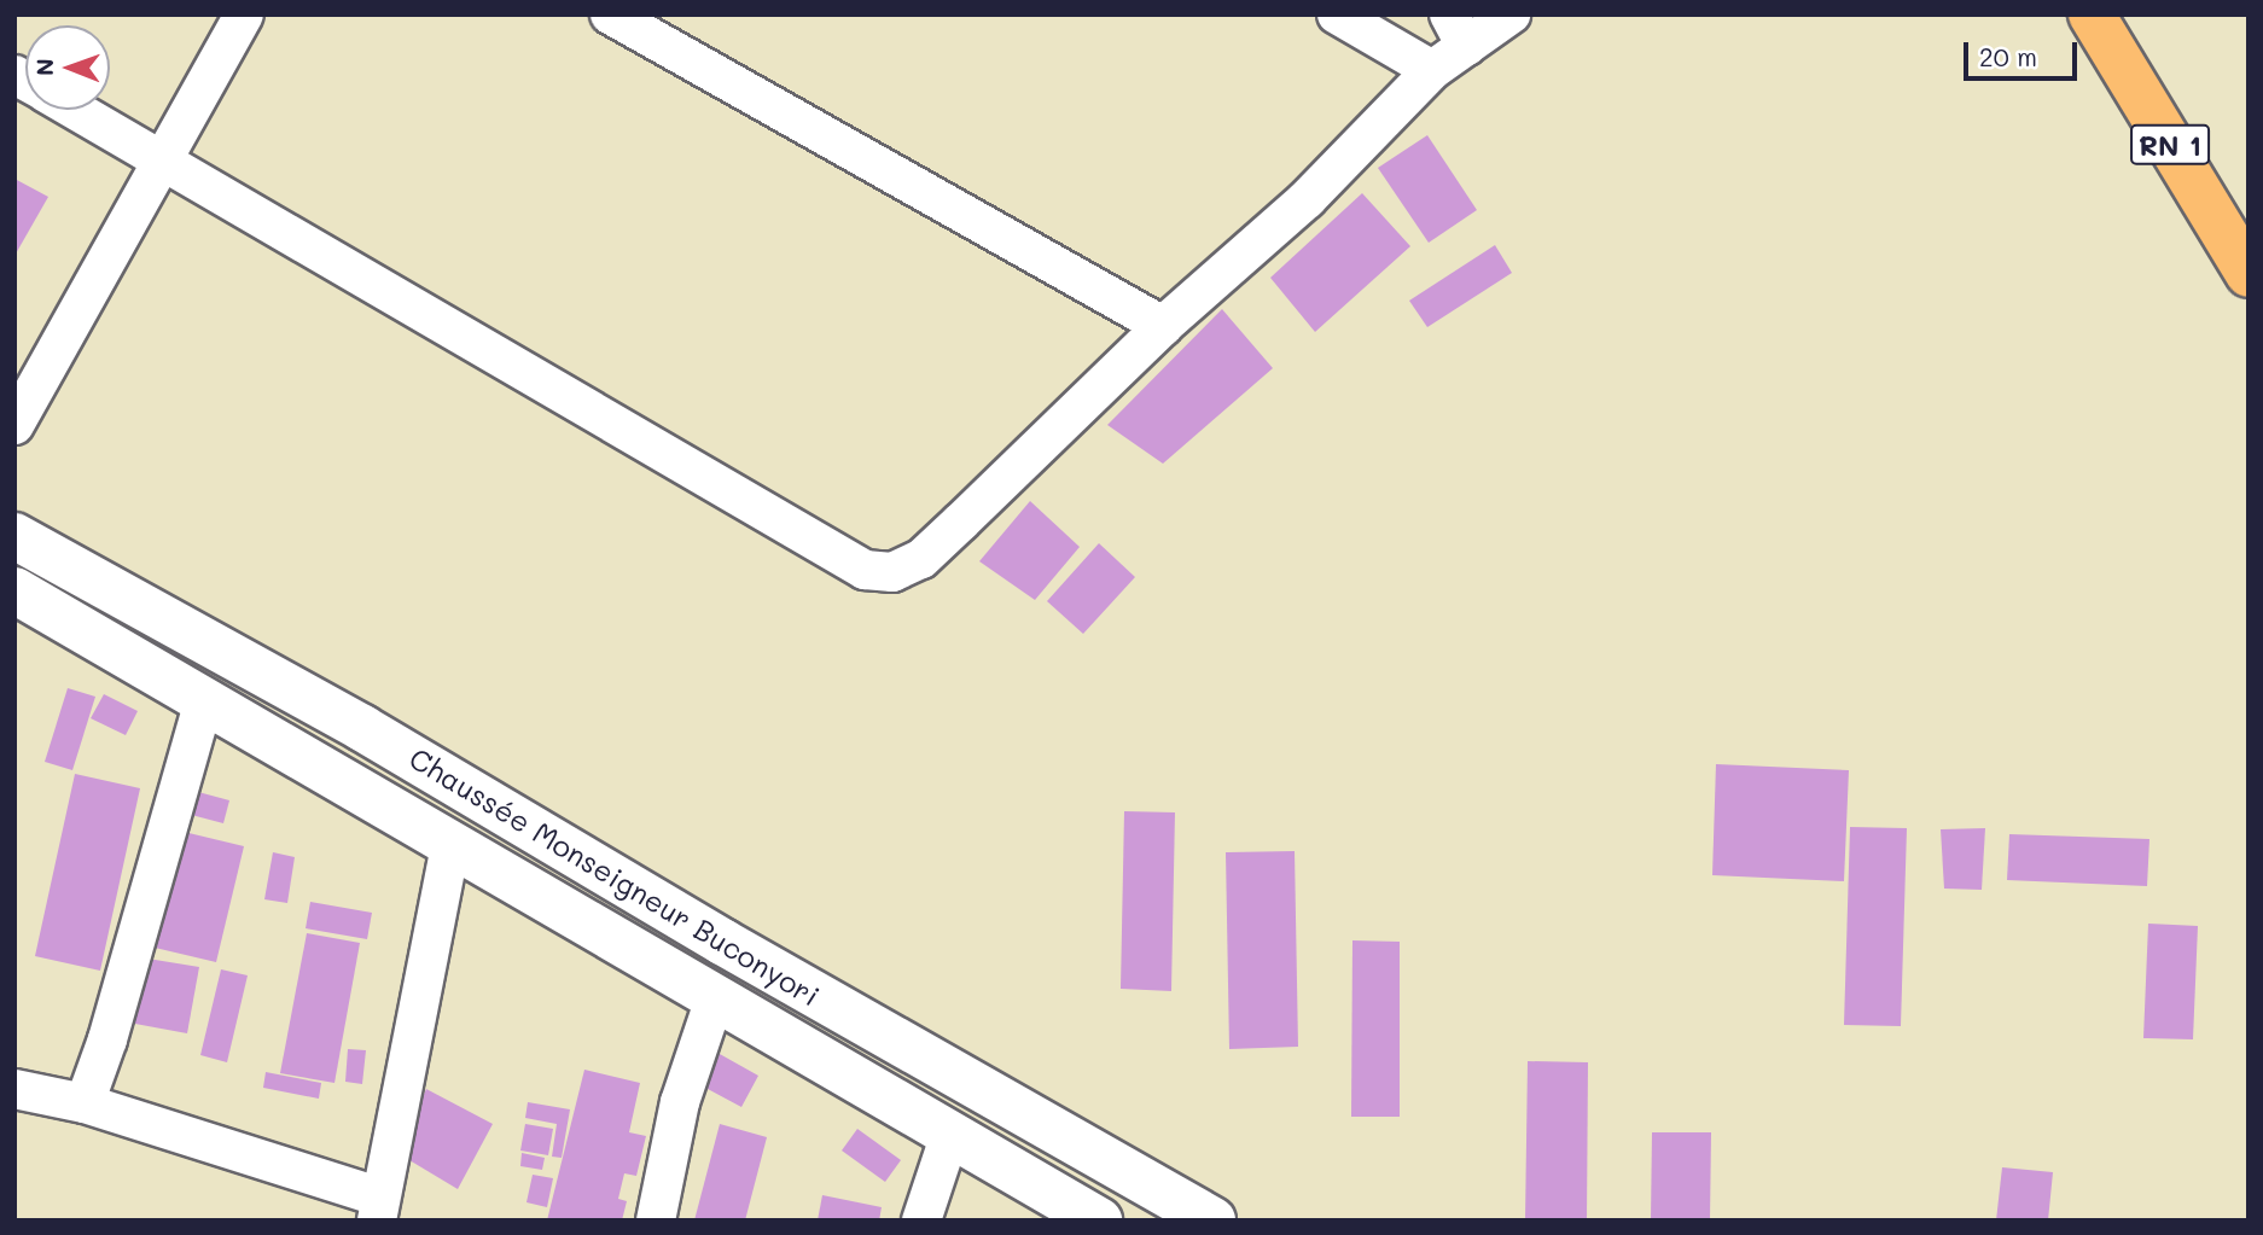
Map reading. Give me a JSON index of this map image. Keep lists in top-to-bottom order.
{
  "streets": {
    "highway": ["RN 1"],
    "street": ["Chaussée Monseigneur Buconyori"]
  },
  "scale_bar": "20 m",
  "north": "left"
}
